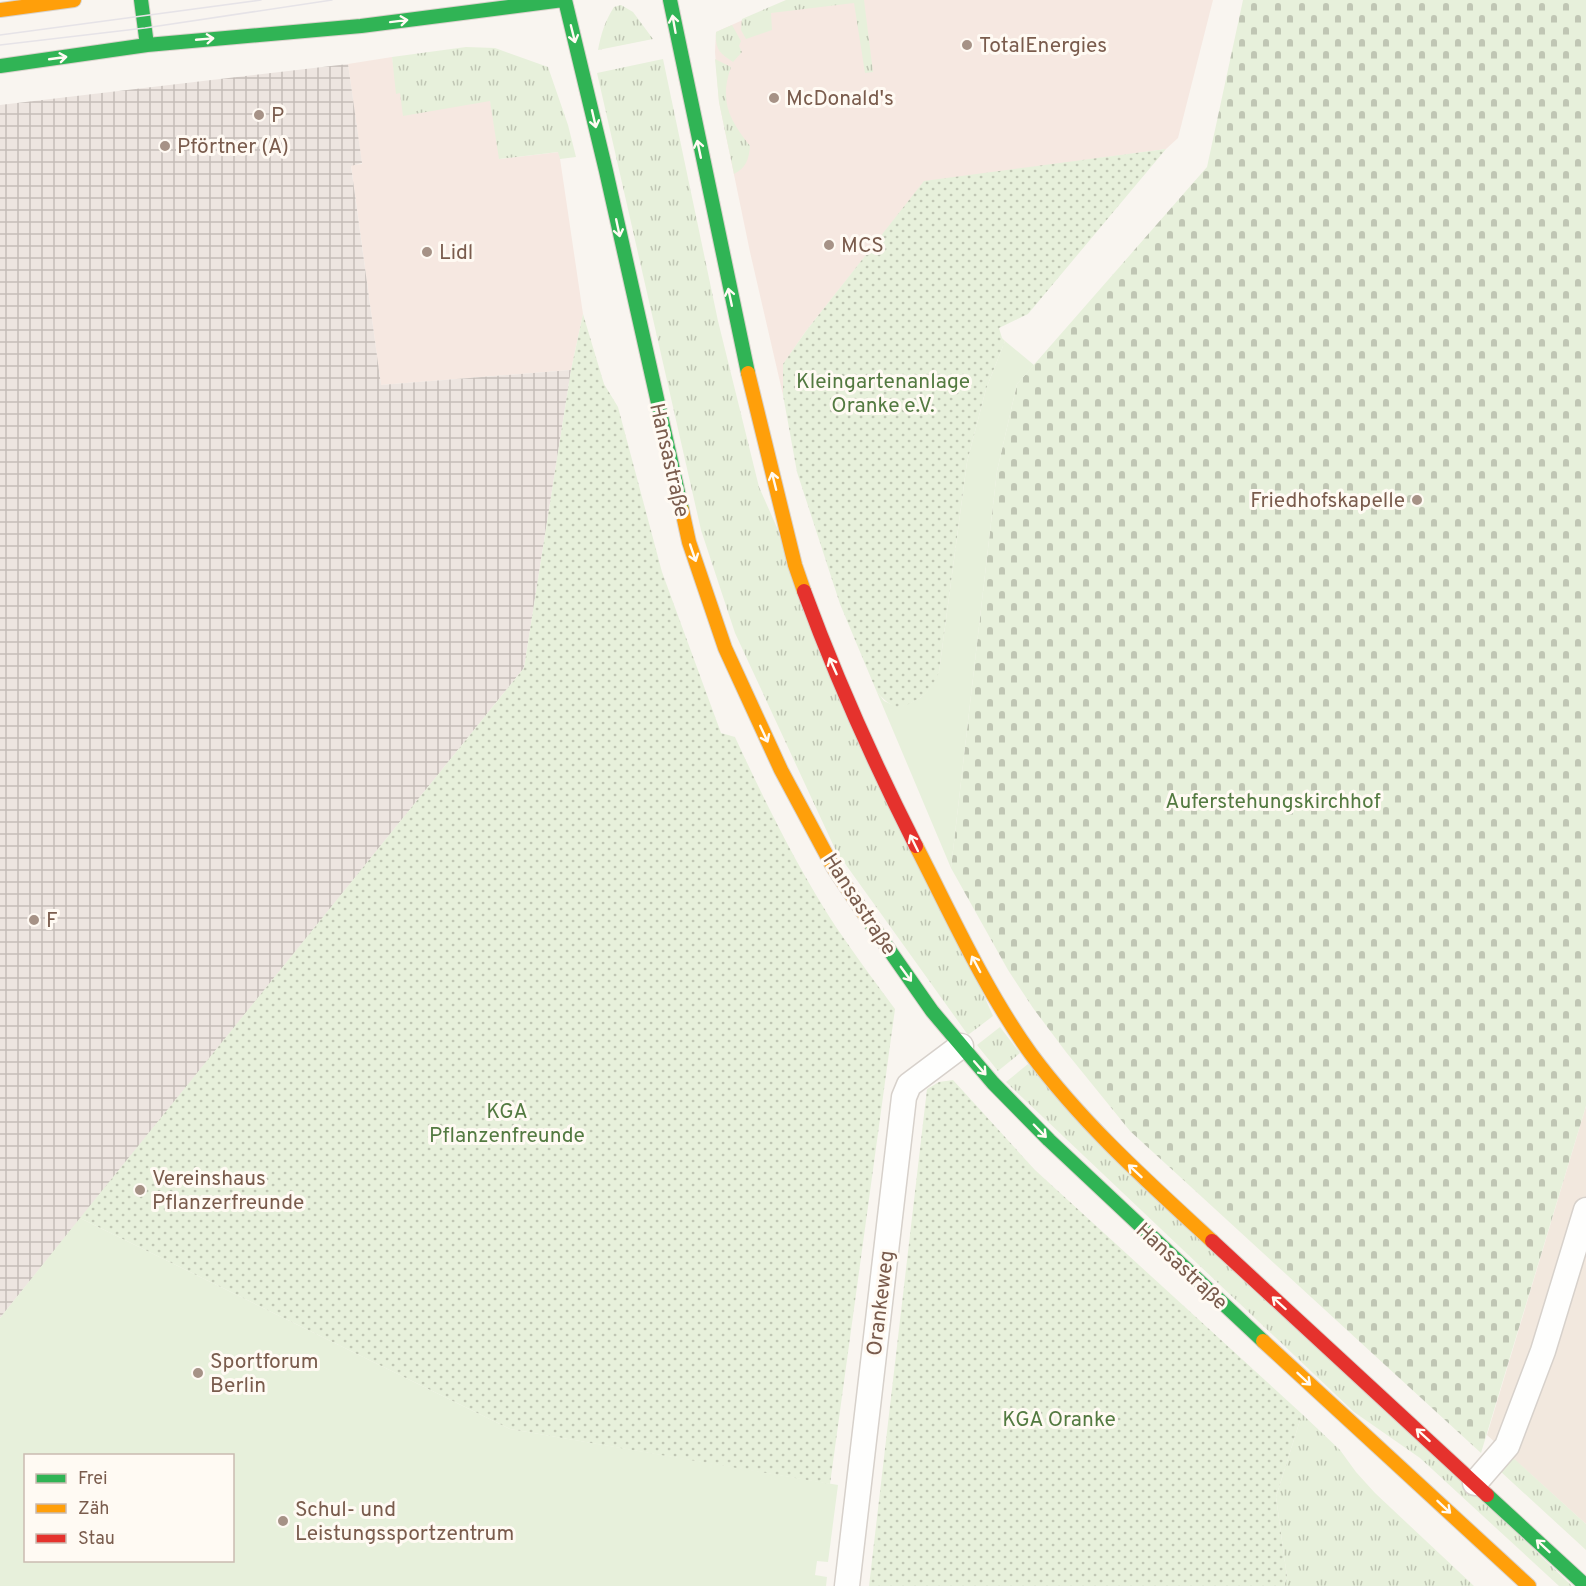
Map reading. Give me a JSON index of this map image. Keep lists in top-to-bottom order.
{
  "streets": {
    "main road": ["Hansastraße"],
    "street": ["Orankeweg"]
  },
  "crossings": [
    ["Hansastraße", "Orankeweg"]
  ],
  "parks": [
    "Kleingartenanlage Oranke e.V.",
    "Auferstehungskirchhof",
    "KGA Pflanzenfreunde",
    "KGA Oranke"
  ],
  "places": [
    "TotalEnergies",
    "McDonald's",
    "P",
    "Pförtner (A)",
    "MCS",
    "Lidl",
    "Friedhofskapelle",
    "F",
    "Vereinshaus Pflanzerfreunde",
    "Sportforum Berlin",
    "Schul- und Leistungssportzentrum"
  ],
  "legend": ["Frei", "Zäh", "Stau"]
}
